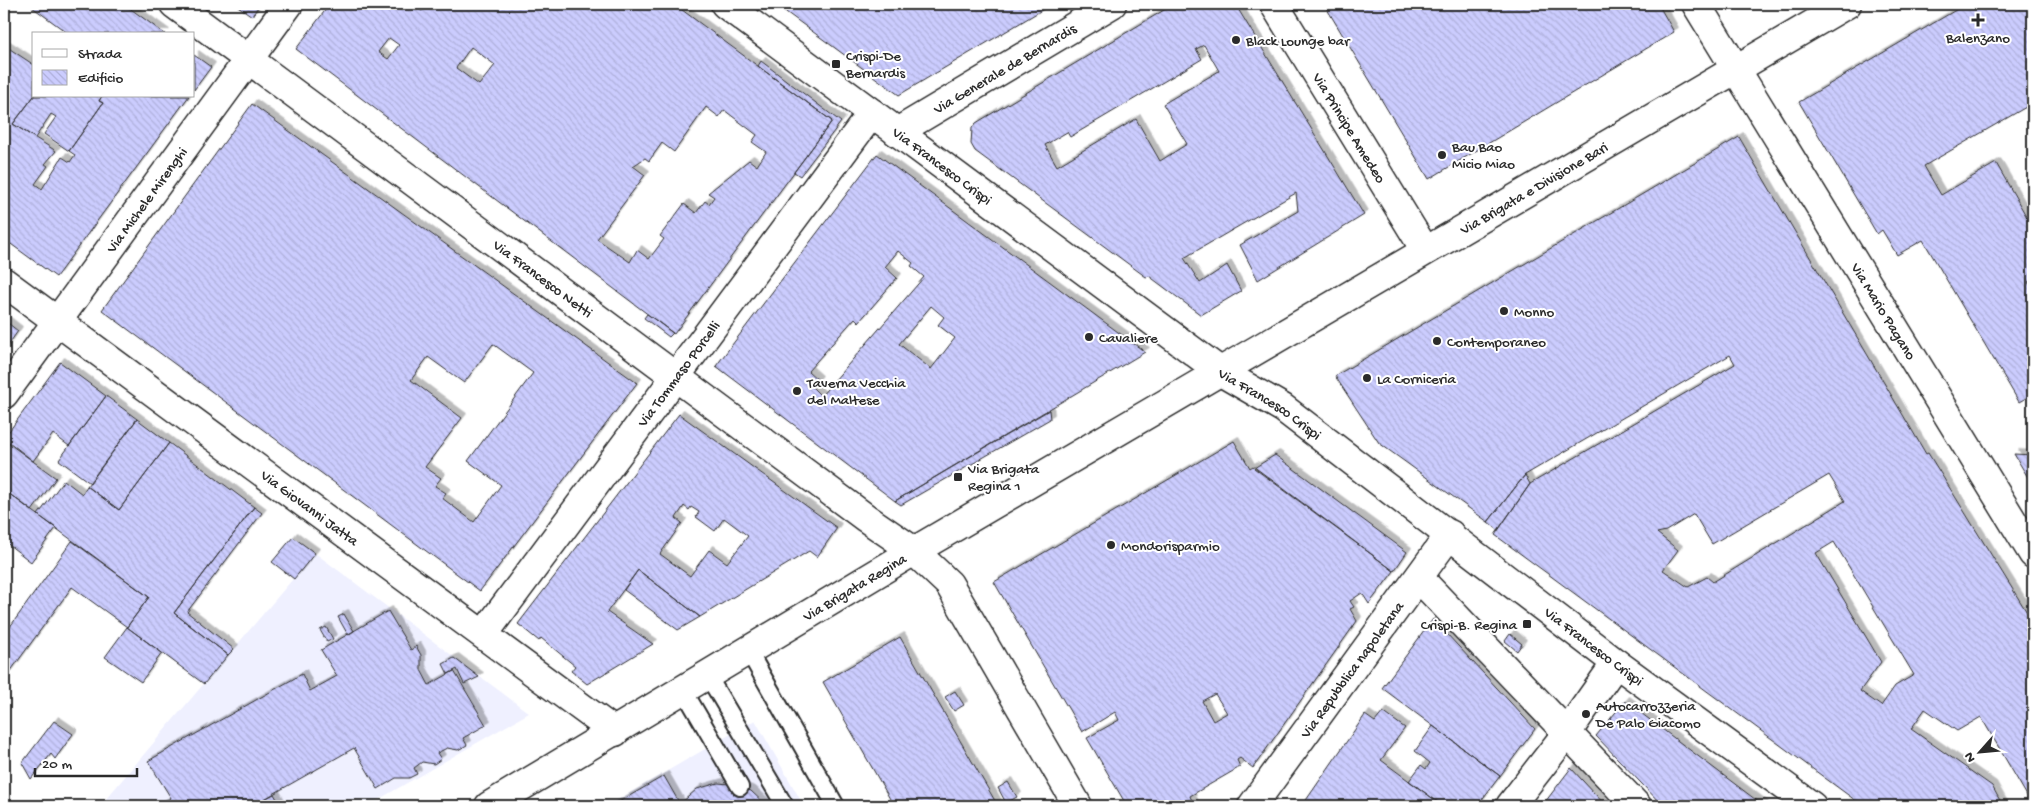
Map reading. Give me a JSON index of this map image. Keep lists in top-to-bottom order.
{
  "streets": {
    "street": [
      "Via Generale de Bernardis",
      "Via Principe Amedeo",
      "Via Francesco Crispi",
      "Via Brigata e Divisione Bari",
      "Via Michele Mirenghi",
      "Via Francesco Netti",
      "Via Mario Pagano",
      "Via Tommaso Porcelli",
      "Via Giovanni Jatta",
      "Via Brigata Regina",
      "Via Repubblica napoletana"
    ]
  },
  "crossings": [
    ["Via Generale de Bernardis", "Via Francesco Crispi"],
    ["Via Principe Amedeo", "Via Brigata e Divisione Bari"],
    ["Via Francesco Crispi", "Via Brigata e Divisione Bari"],
    ["Via Francesco Crispi", "Via Tommaso Porcelli"],
    ["Via Francesco Crispi", "Via Brigata Regina"],
    ["Via Francesco Crispi", "Via Repubblica napoletana"],
    ["Via Brigata e Divisione Bari", "Via Mario Pagano"],
    ["Via Brigata e Divisione Bari", "Via Brigata Regina"],
    ["Via Michele Mirenghi", "Via Francesco Netti"],
    ["Via Michele Mirenghi", "Via Giovanni Jatta"],
    ["Via Francesco Netti", "Via Tommaso Porcelli"],
    ["Via Francesco Netti", "Via Brigata Regina"],
    ["Via Tommaso Porcelli", "Via Giovanni Jatta"],
    ["Via Giovanni Jatta", "Via Brigata Regina"]
  ],
  "places": {
    "health": ["Balenzano"],
    "other": [
      "Black Lounge bar",
      "Bau Bao Micio Miao",
      "Monno",
      "Cavaliere",
      "Contemporaneo",
      "La Corniceria",
      "Taverna Vecchia del Maltese",
      "Mondorisparmio",
      "Autocarrozzeria De Palo Giacomo"
    ],
    "transit": ["Crispi-De Bernardis", "Via Brigata Regina 1", "Crispi-B. Regina"]
  },
  "legend": ["Strada", "Edificio"],
  "scale_bar": "20 m",
  "north": "bottom left"
}
